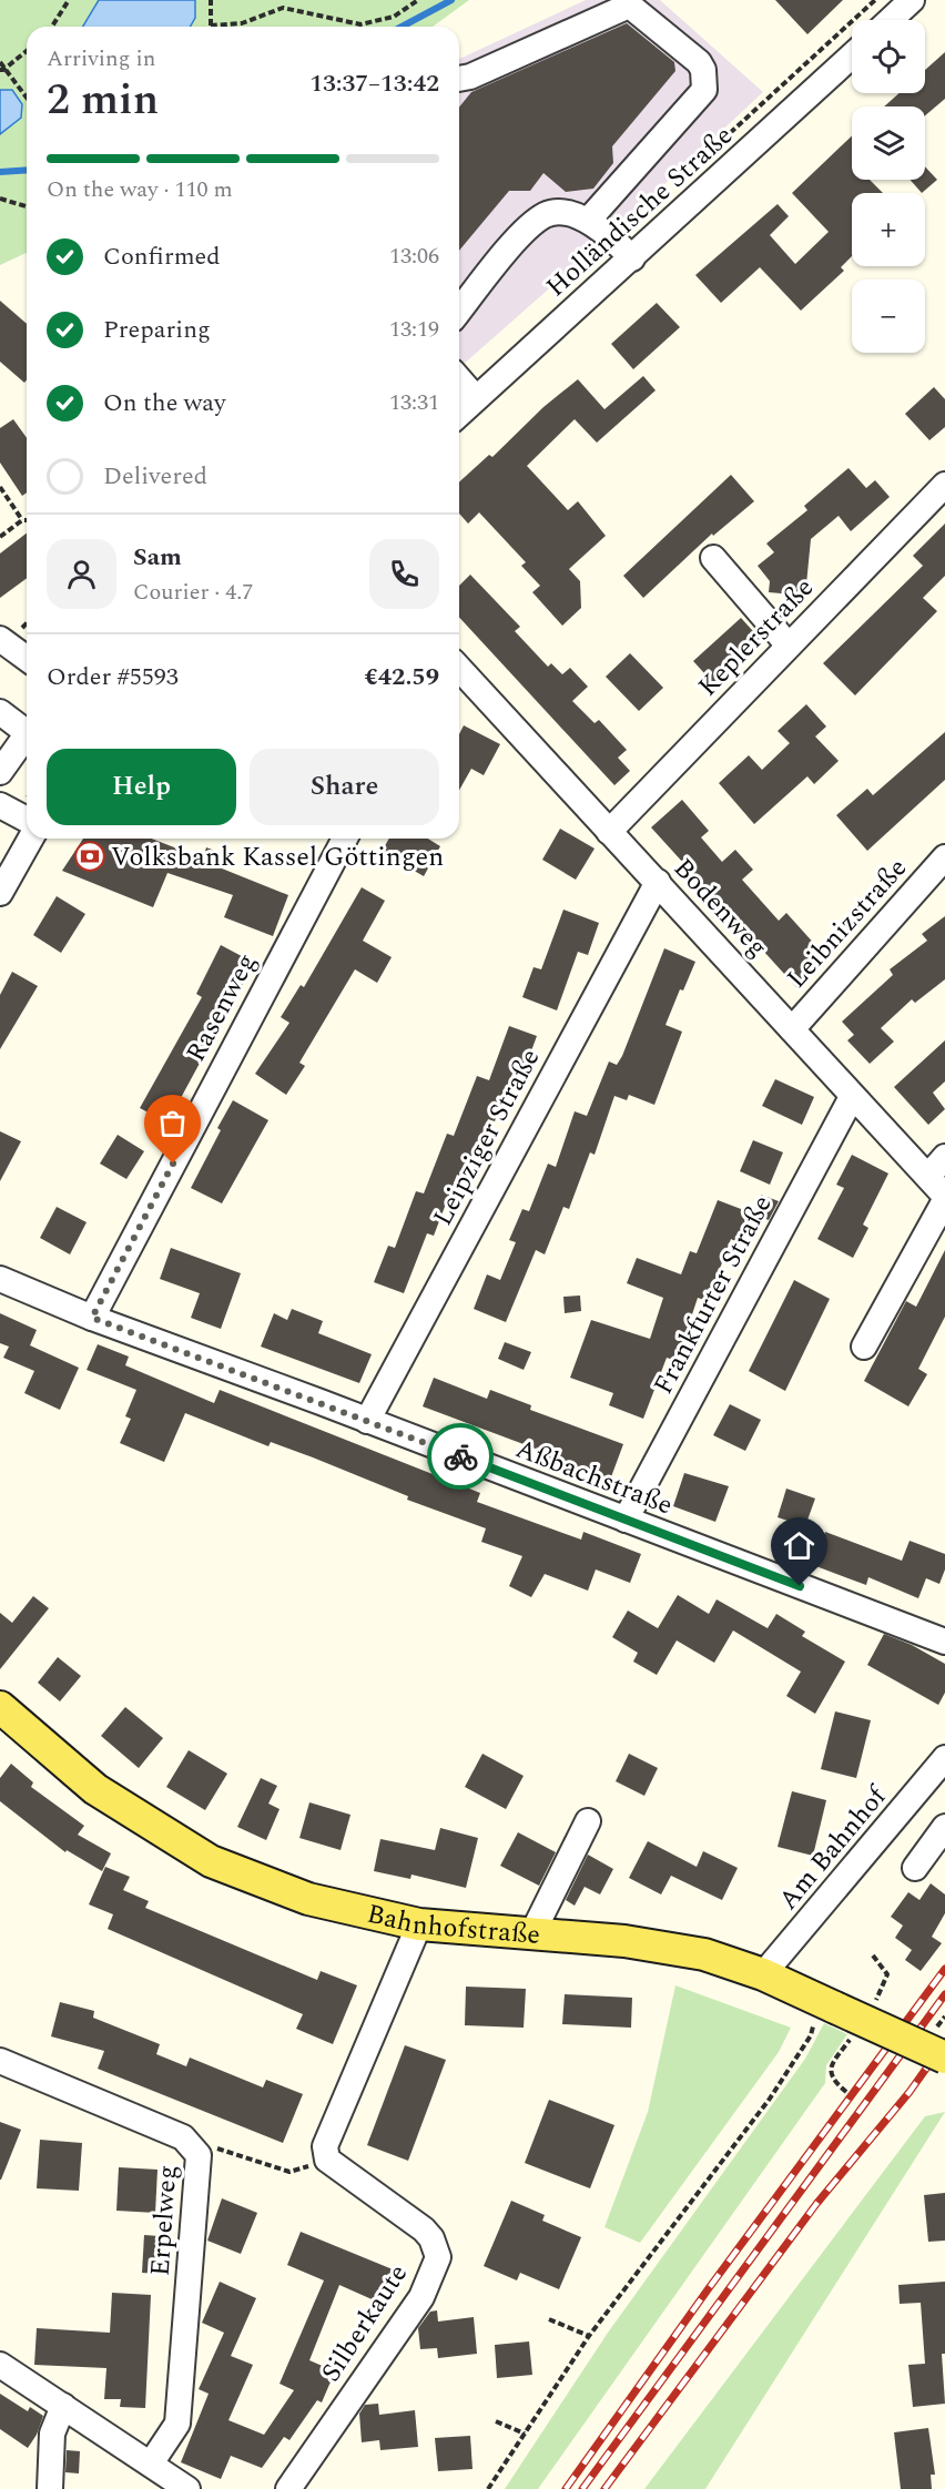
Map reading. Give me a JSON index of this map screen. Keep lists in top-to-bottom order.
{
  "streets": {
    "main road": ["Bahnhofstraße"],
    "street": [
      "Holländische Straße",
      "Keplerstraße",
      "Bodenweg",
      "Leibnizstraße",
      "Rasenweg",
      "Leipziger Straße",
      "Frankfurter Straße",
      "Aßbachstraße",
      "Am Bahnhof",
      "Erpelweg",
      "Silberkaute"
    ]
  },
  "crossings": [
    ["Keplerstraße", "Bodenweg"],
    ["Bodenweg", "Leibnizstraße"],
    ["Bodenweg", "Leipziger Straße"],
    ["Bodenweg", "Frankfurter Straße"],
    ["Rasenweg", "Aßbachstraße"],
    ["Leipziger Straße", "Aßbachstraße"],
    ["Frankfurter Straße", "Aßbachstraße"],
    ["Am Bahnhof", "Bahnhofstraße"]
  ],
  "places": {
    "bank": ["Volksbank Kassel Göttingen"]
  },
  "page": {
    "map_buttons": ["+", "−"],
    "heading": ["2 min", "Arriving in", "13:37–13:42"],
    "panel": [
      "Sam",
      "Courier · 4.7",
      "Order #5593",
      "€42.59"
    ],
    "bar": "On the way · 110 m",
    "list": [
      ["Confirmed", "13:06"],
      ["Preparing", "13:19"],
      ["On the way", "13:31"],
      "Delivered"
    ],
    "buttons": ["Help", "Share"]
  }
}
